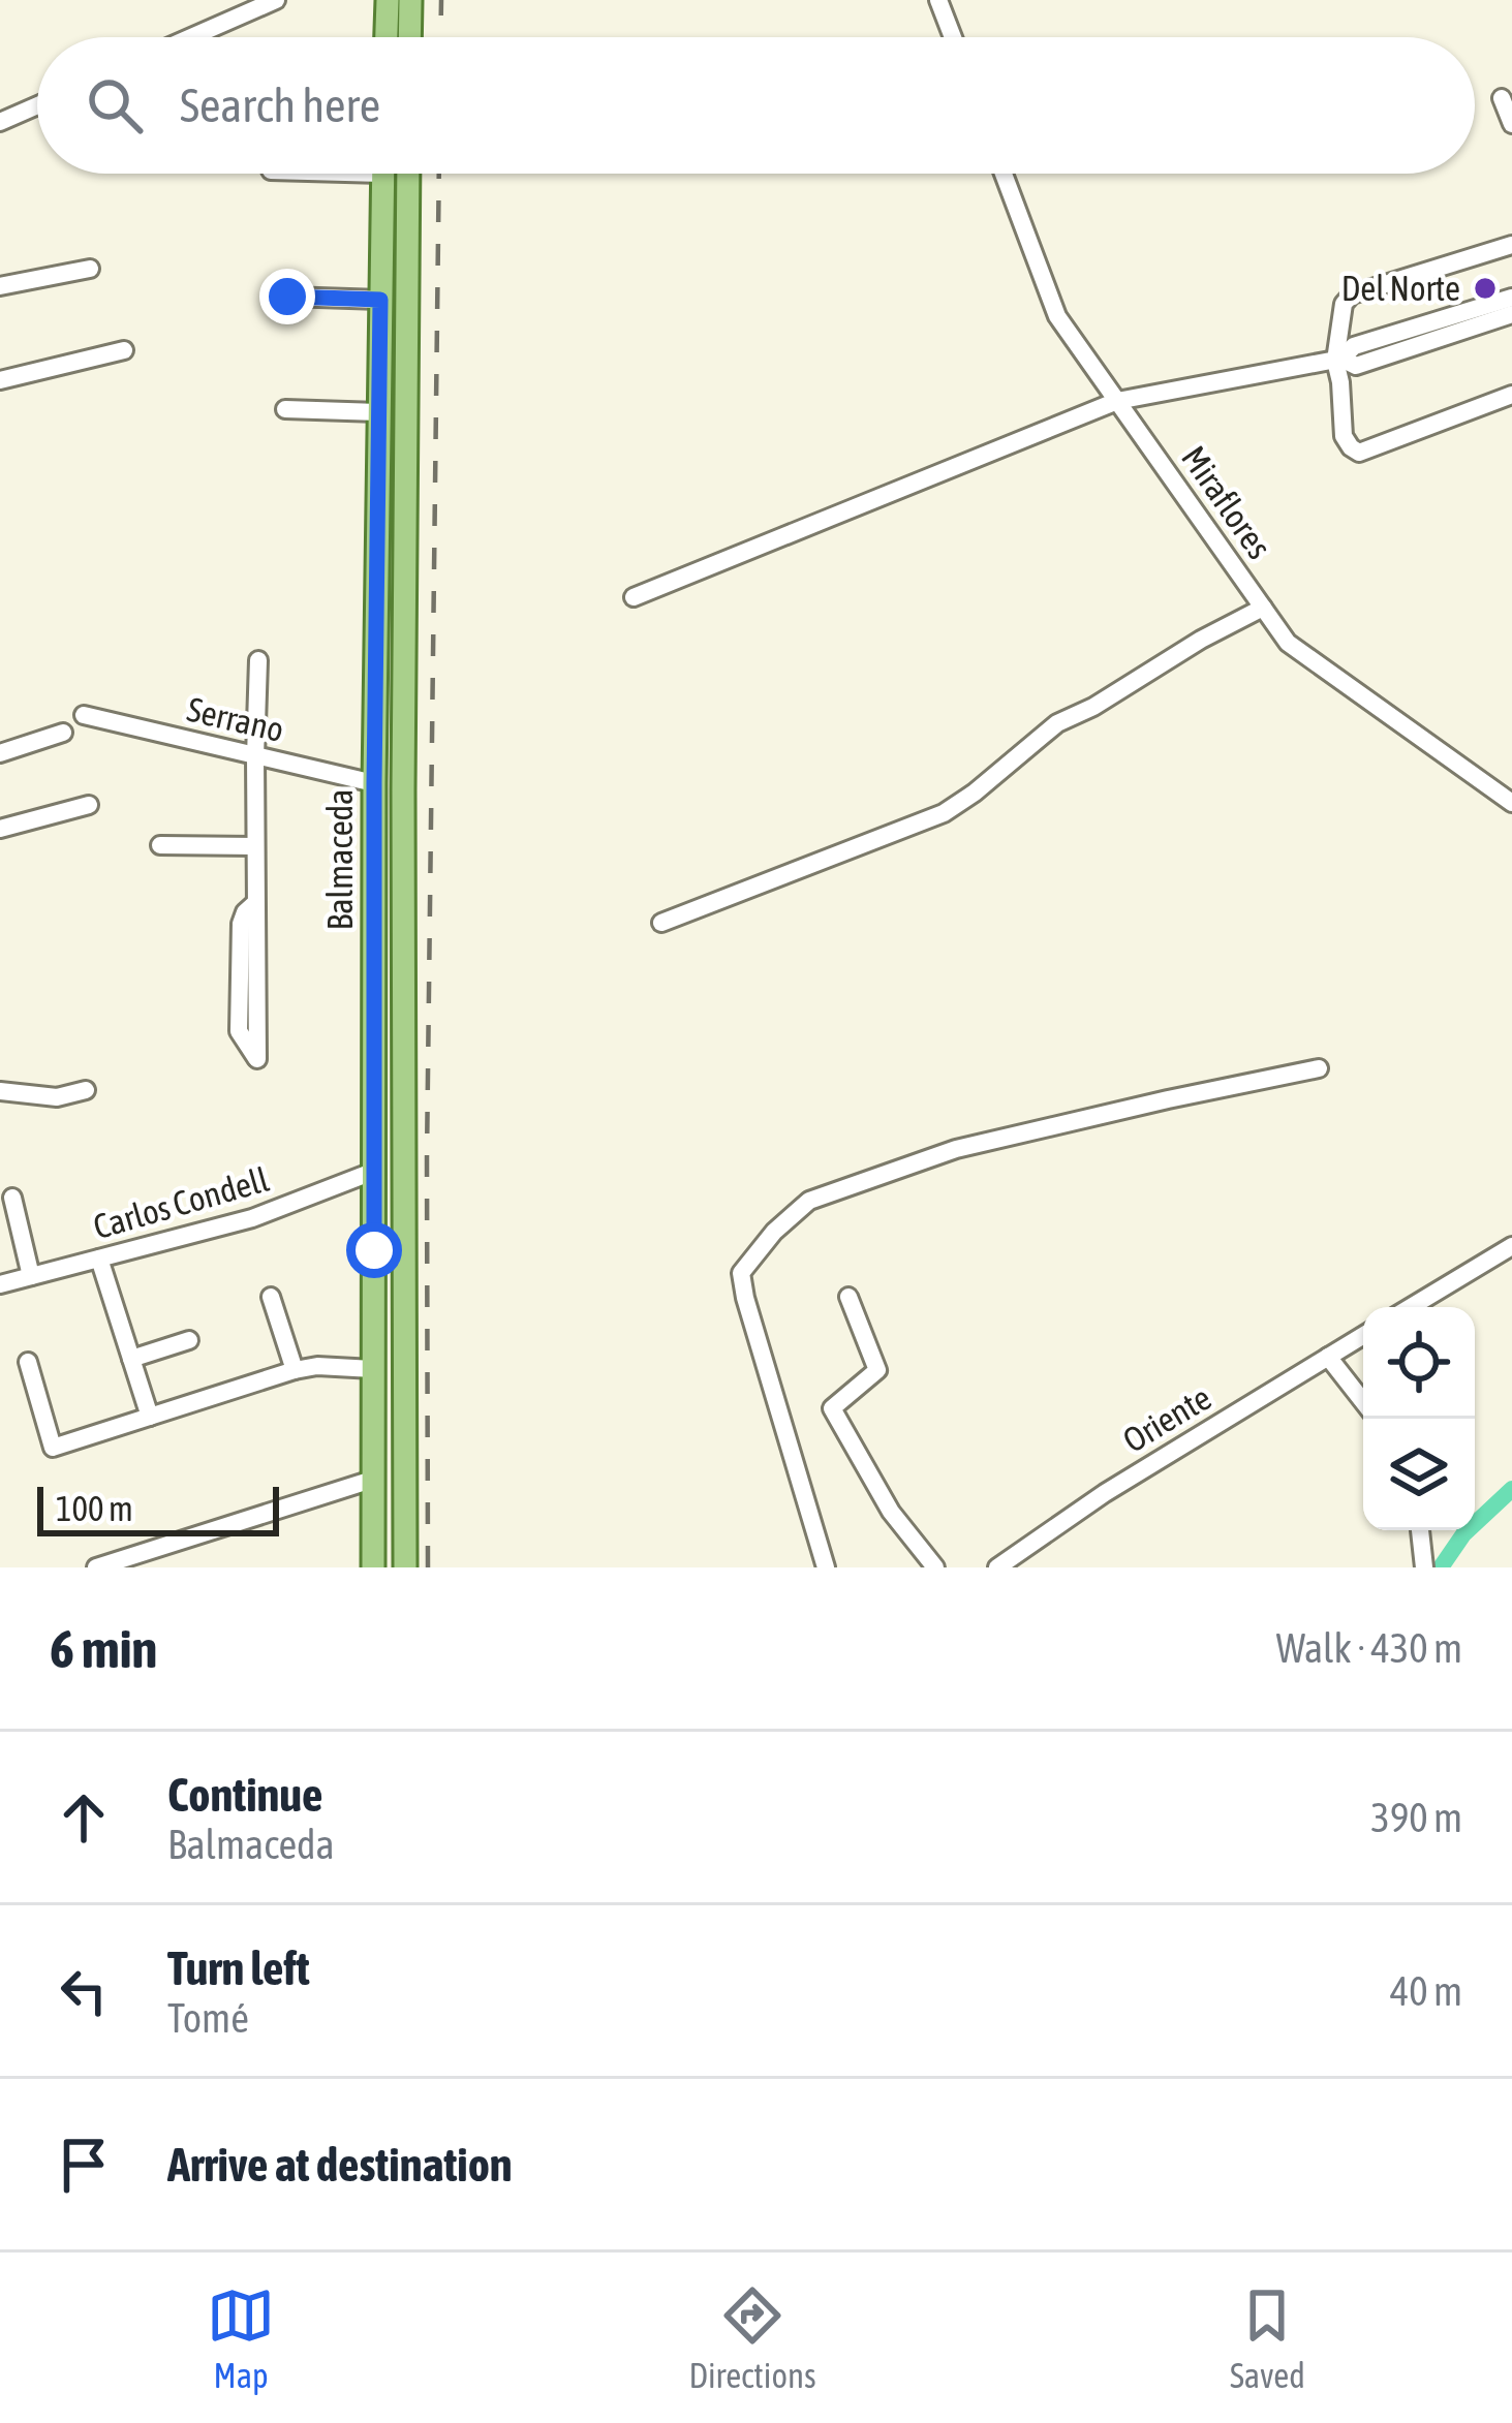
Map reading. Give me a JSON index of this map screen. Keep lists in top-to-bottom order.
{
  "streets": {
    "main road": ["Balmaceda"],
    "street": [
      "Miraflores",
      "Serrano",
      "Carlos Condell",
      "Oriente"
    ]
  },
  "crossings": [
    ["Serrano", "Balmaceda"],
    ["Balmaceda", "Carlos Condell"]
  ],
  "places": ["Del Norte"],
  "scale_bar": "100 m",
  "page": {
    "search": "Search here",
    "scale": "100 m",
    "heading": ["6 min", "Walk · 430 m"],
    "list": [
      ["Continue", "Balmaceda", "390 m"],
      ["Turn left", "Tomé", "40 m"],
      "Arrive at destination"
    ],
    "nav": ["Map", "Directions", "Saved"]
  }
}
